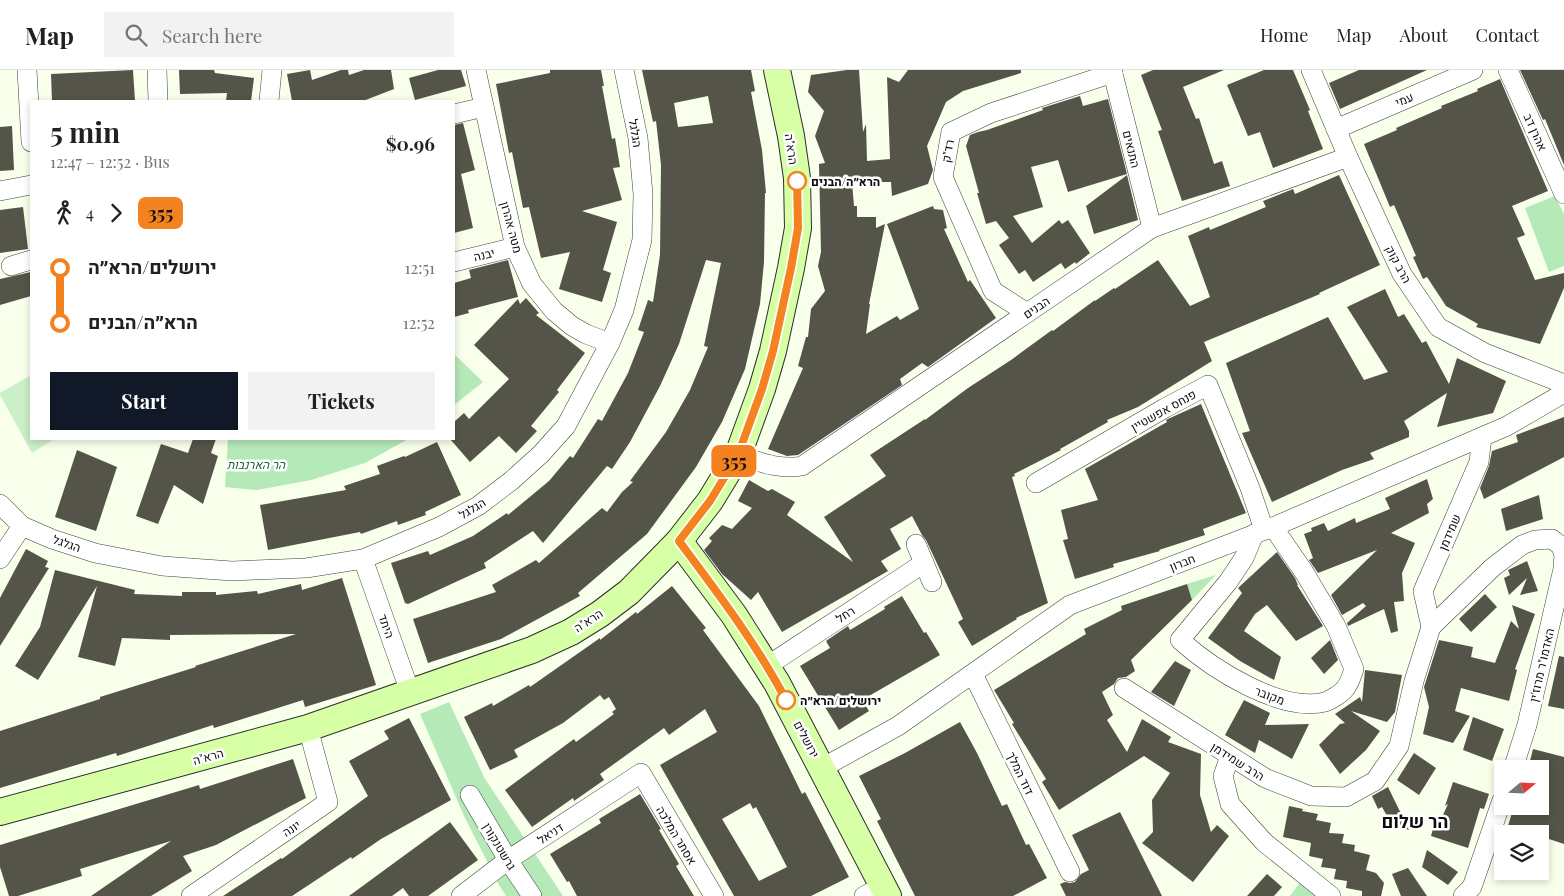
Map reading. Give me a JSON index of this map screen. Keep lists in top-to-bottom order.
{
  "streets": {
    "street": [
      "עמי",
      "אהרן דב",
      "הגלגל",
      "הרא\"ה",
      "התנאים",
      "רד\"ק",
      "מטה אהרון",
      "יבנה",
      "הרב קוק",
      "הבנים",
      "פנחס אפשטיין",
      "שמידמן",
      "חברון",
      "רחל",
      "היתד",
      "האדמו\"ר מרוז'ין",
      "מקובר",
      "ירושלים",
      "הרב שמידמן",
      "דוד המלך",
      "יונה",
      "דניאל",
      "אסתר המלכה",
      "גרשטנקורן"
    ]
  },
  "crossings": [
    ["עמי", "הרב קוק"],
    ["הגלגל", "מטה אהרון"],
    ["הגלגל", "היתד"],
    ["הרא\"ה", "הבנים"],
    ["הרא\"ה", "היתד"],
    ["הרא\"ה", "ירושלים"],
    ["הרא\"ה", "יונה"],
    ["התנאים", "רד\"ק"],
    ["התנאים", "הבנים"],
    ["רד\"ק", "הבנים"],
    ["מטה אהרון", "יבנה"],
    ["הרב קוק", "הבנים"],
    ["פנחס אפשטיין", "חברון"],
    ["פנחס אפשטיין", "מקובר"],
    ["שמידמן", "חברון"],
    ["שמידמן", "האדמו\"ר מרוז'ין"],
    ["שמידמן", "הרב שמידמן"],
    ["חברון", "מקובר"],
    ["חברון", "ירושלים"],
    ["חברון", "דוד המלך"],
    ["רחל", "ירושלים"],
    ["האדמו\"ר מרוז'ין", "הרב שמידמן"],
    ["דניאל", "אסתר המלכה"],
    ["דניאל", "גרשטנקורן"]
  ],
  "districts": ["הר שלום"],
  "parks": ["הר הארנבות"],
  "places": ["הרא״ה/הבנים", "ירושלים/הרא״ה"],
  "lines": ["bus line 355"],
  "north": "right",
  "page": {
    "header": "Map",
    "search": "Search here",
    "nav": [
      "Home",
      "Map",
      "About",
      "Contact"
    ],
    "on_map": "355",
    "heading": ["5 min", "12:47 – 12:52 · Bus", "$0.96"],
    "legs": ["4", "355"],
    "list": [
      {
        "name": "ירושלים/הרא״ה",
        "value": "12:51"
      },
      {
        "name": "הרא״ה/הבנים",
        "value": "12:52"
      }
    ],
    "buttons": ["Start", "Tickets"]
  }
}
